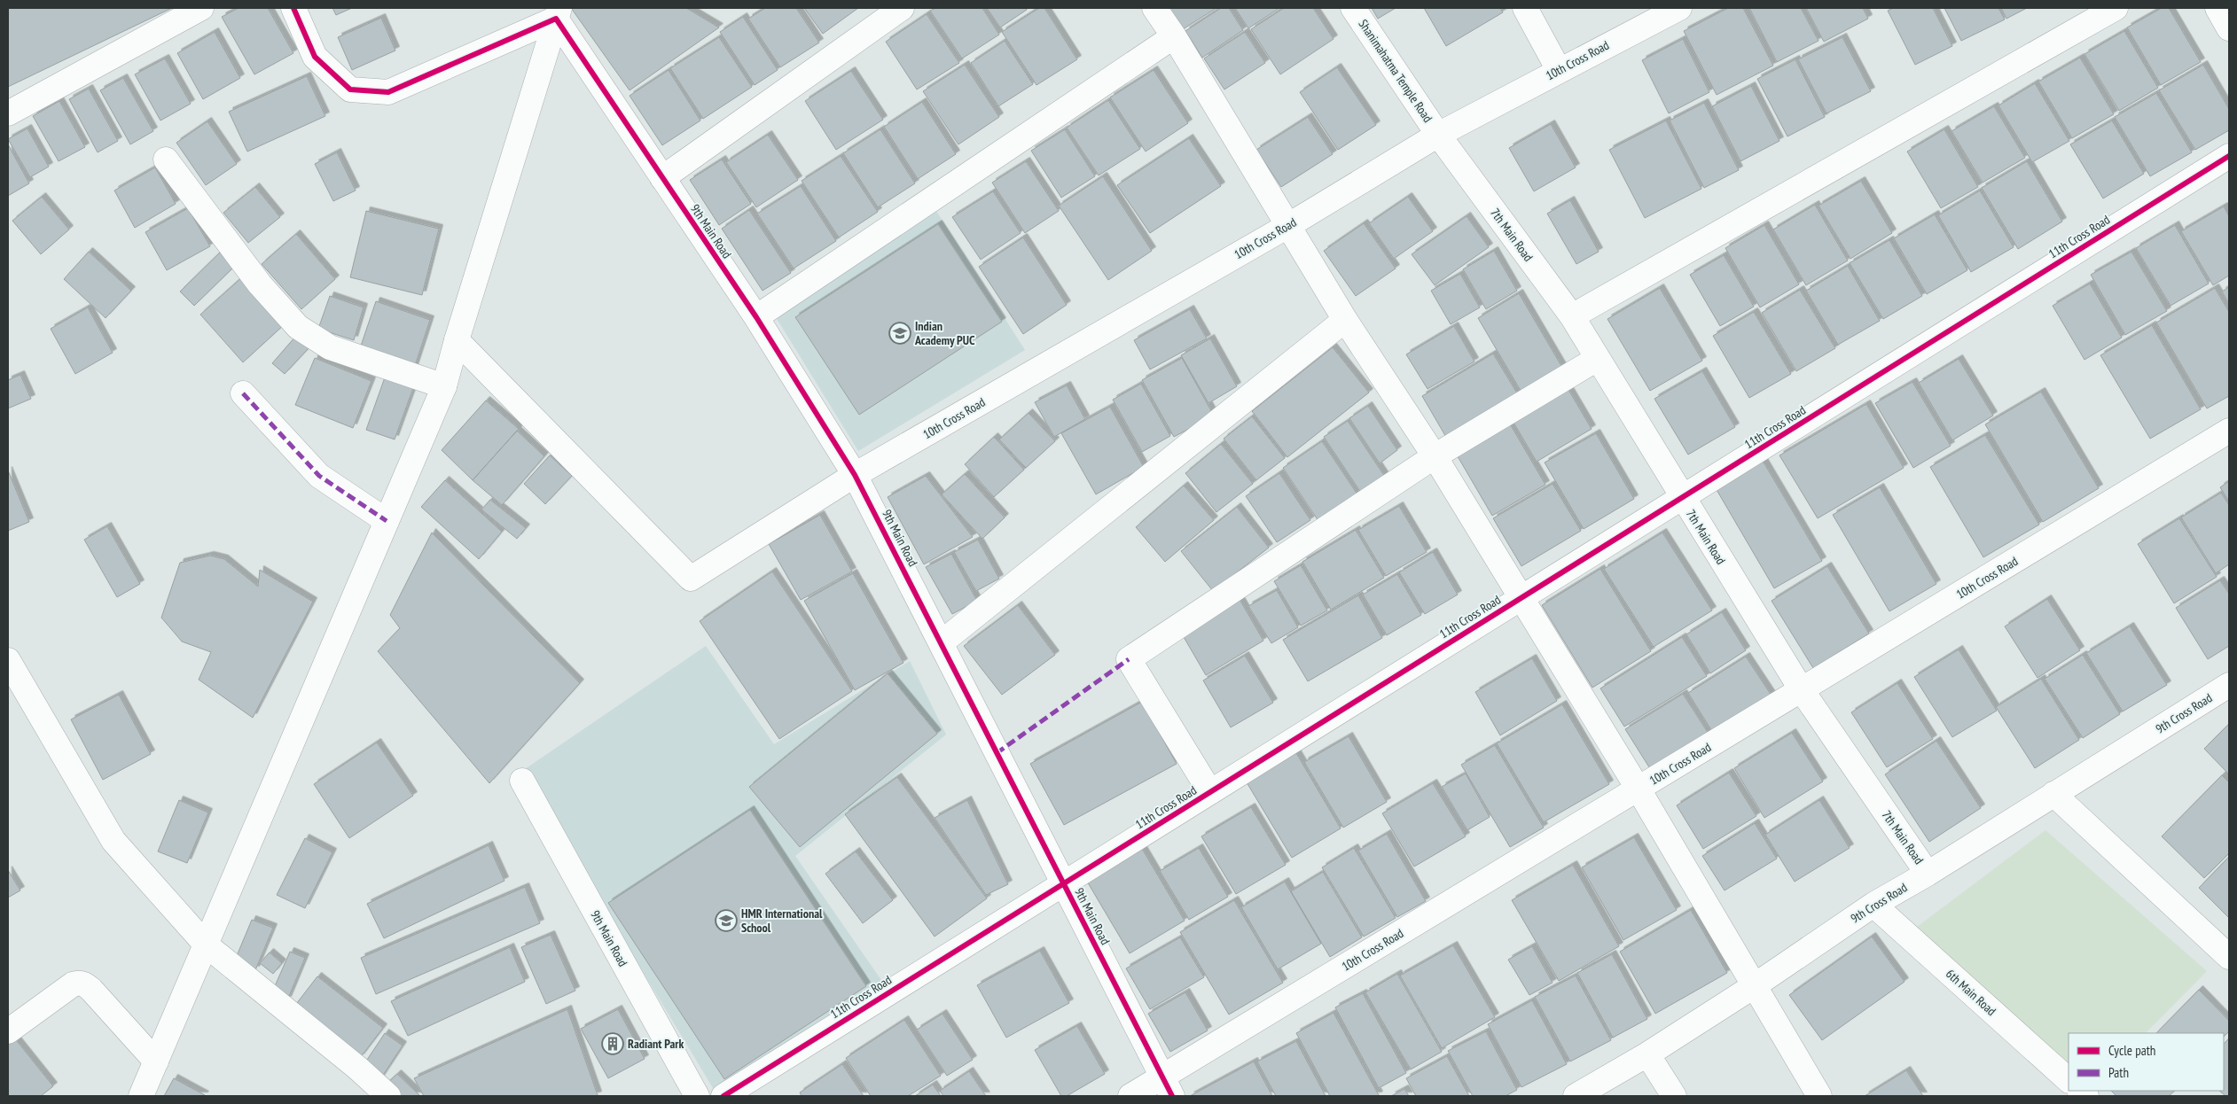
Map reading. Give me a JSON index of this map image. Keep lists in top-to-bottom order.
{
  "streets": {
    "street": [
      "10th Cross Road",
      "Shanimahatma Temple Road",
      "9th Main Road",
      "7th Main Road",
      "11th Cross Road",
      "9th Cross Road",
      "6th Main Road"
    ]
  },
  "crossings": [
    ["10th Cross Road", "Shanimahatma Temple Road"],
    ["10th Cross Road", "9th Main Road"],
    ["10th Cross Road", "7th Main Road"],
    ["Shanimahatma Temple Road", "7th Main Road"],
    ["9th Main Road", "11th Cross Road"],
    ["7th Main Road", "11th Cross Road"],
    ["7th Main Road", "9th Cross Road"],
    ["9th Cross Road", "6th Main Road"]
  ],
  "places": {
    "school or university": ["Indian Academy PUC", "HMR International School"],
    "building": ["Radiant Park"]
  },
  "legend": ["Cycle path", "Path"]
}
